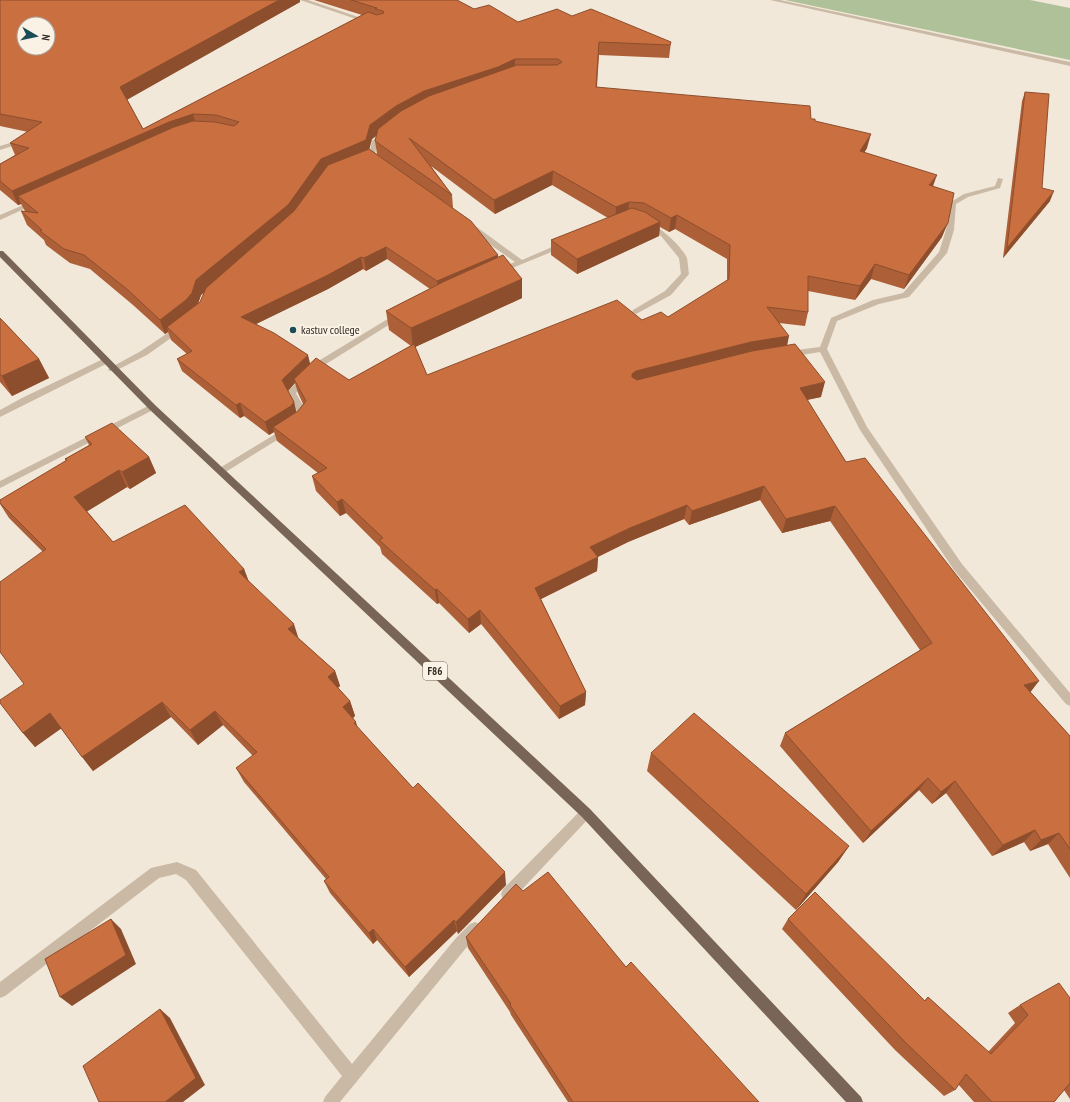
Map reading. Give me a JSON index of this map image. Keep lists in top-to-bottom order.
{
  "streets": {
    "main road": ["F86"]
  },
  "places": ["kastuv college"],
  "north": "right"
}
